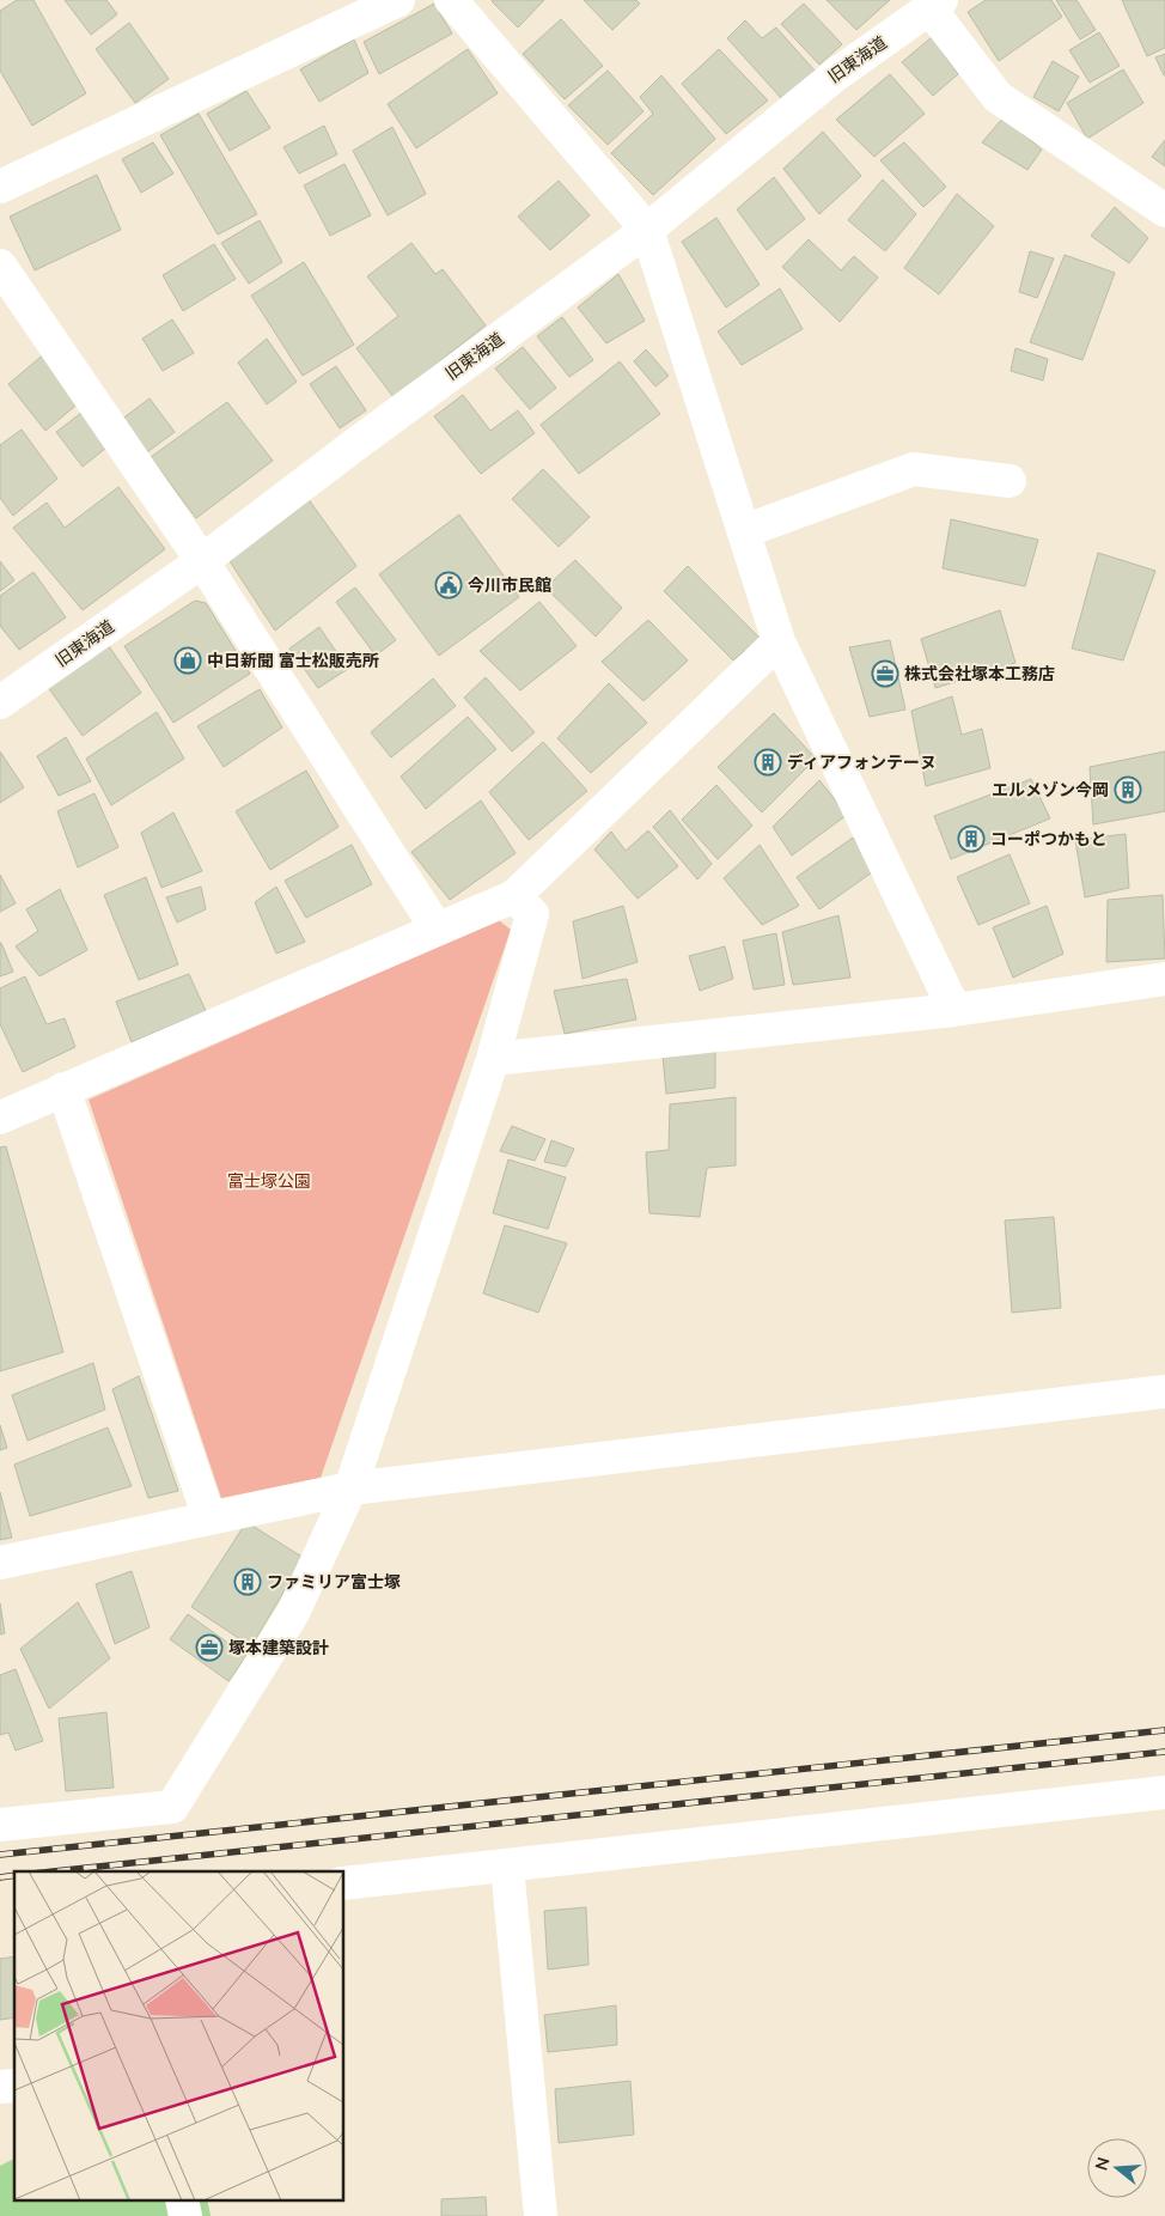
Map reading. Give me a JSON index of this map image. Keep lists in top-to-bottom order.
{
  "streets": {
    "street": ["旧東海道"]
  },
  "parks": ["富士塚公園"],
  "places": {
    "public building": ["今川市民館"],
    "shop": ["中日新聞 富士松販売所"],
    "office": ["株式会社塚本工務店", "塚本建築設計"],
    "building": [
      "ディアフォンテーヌ",
      "エルメゾン今岡",
      "コーポつかもと",
      "ファミリア富士塚"
    ]
  },
  "north": "left"
}
